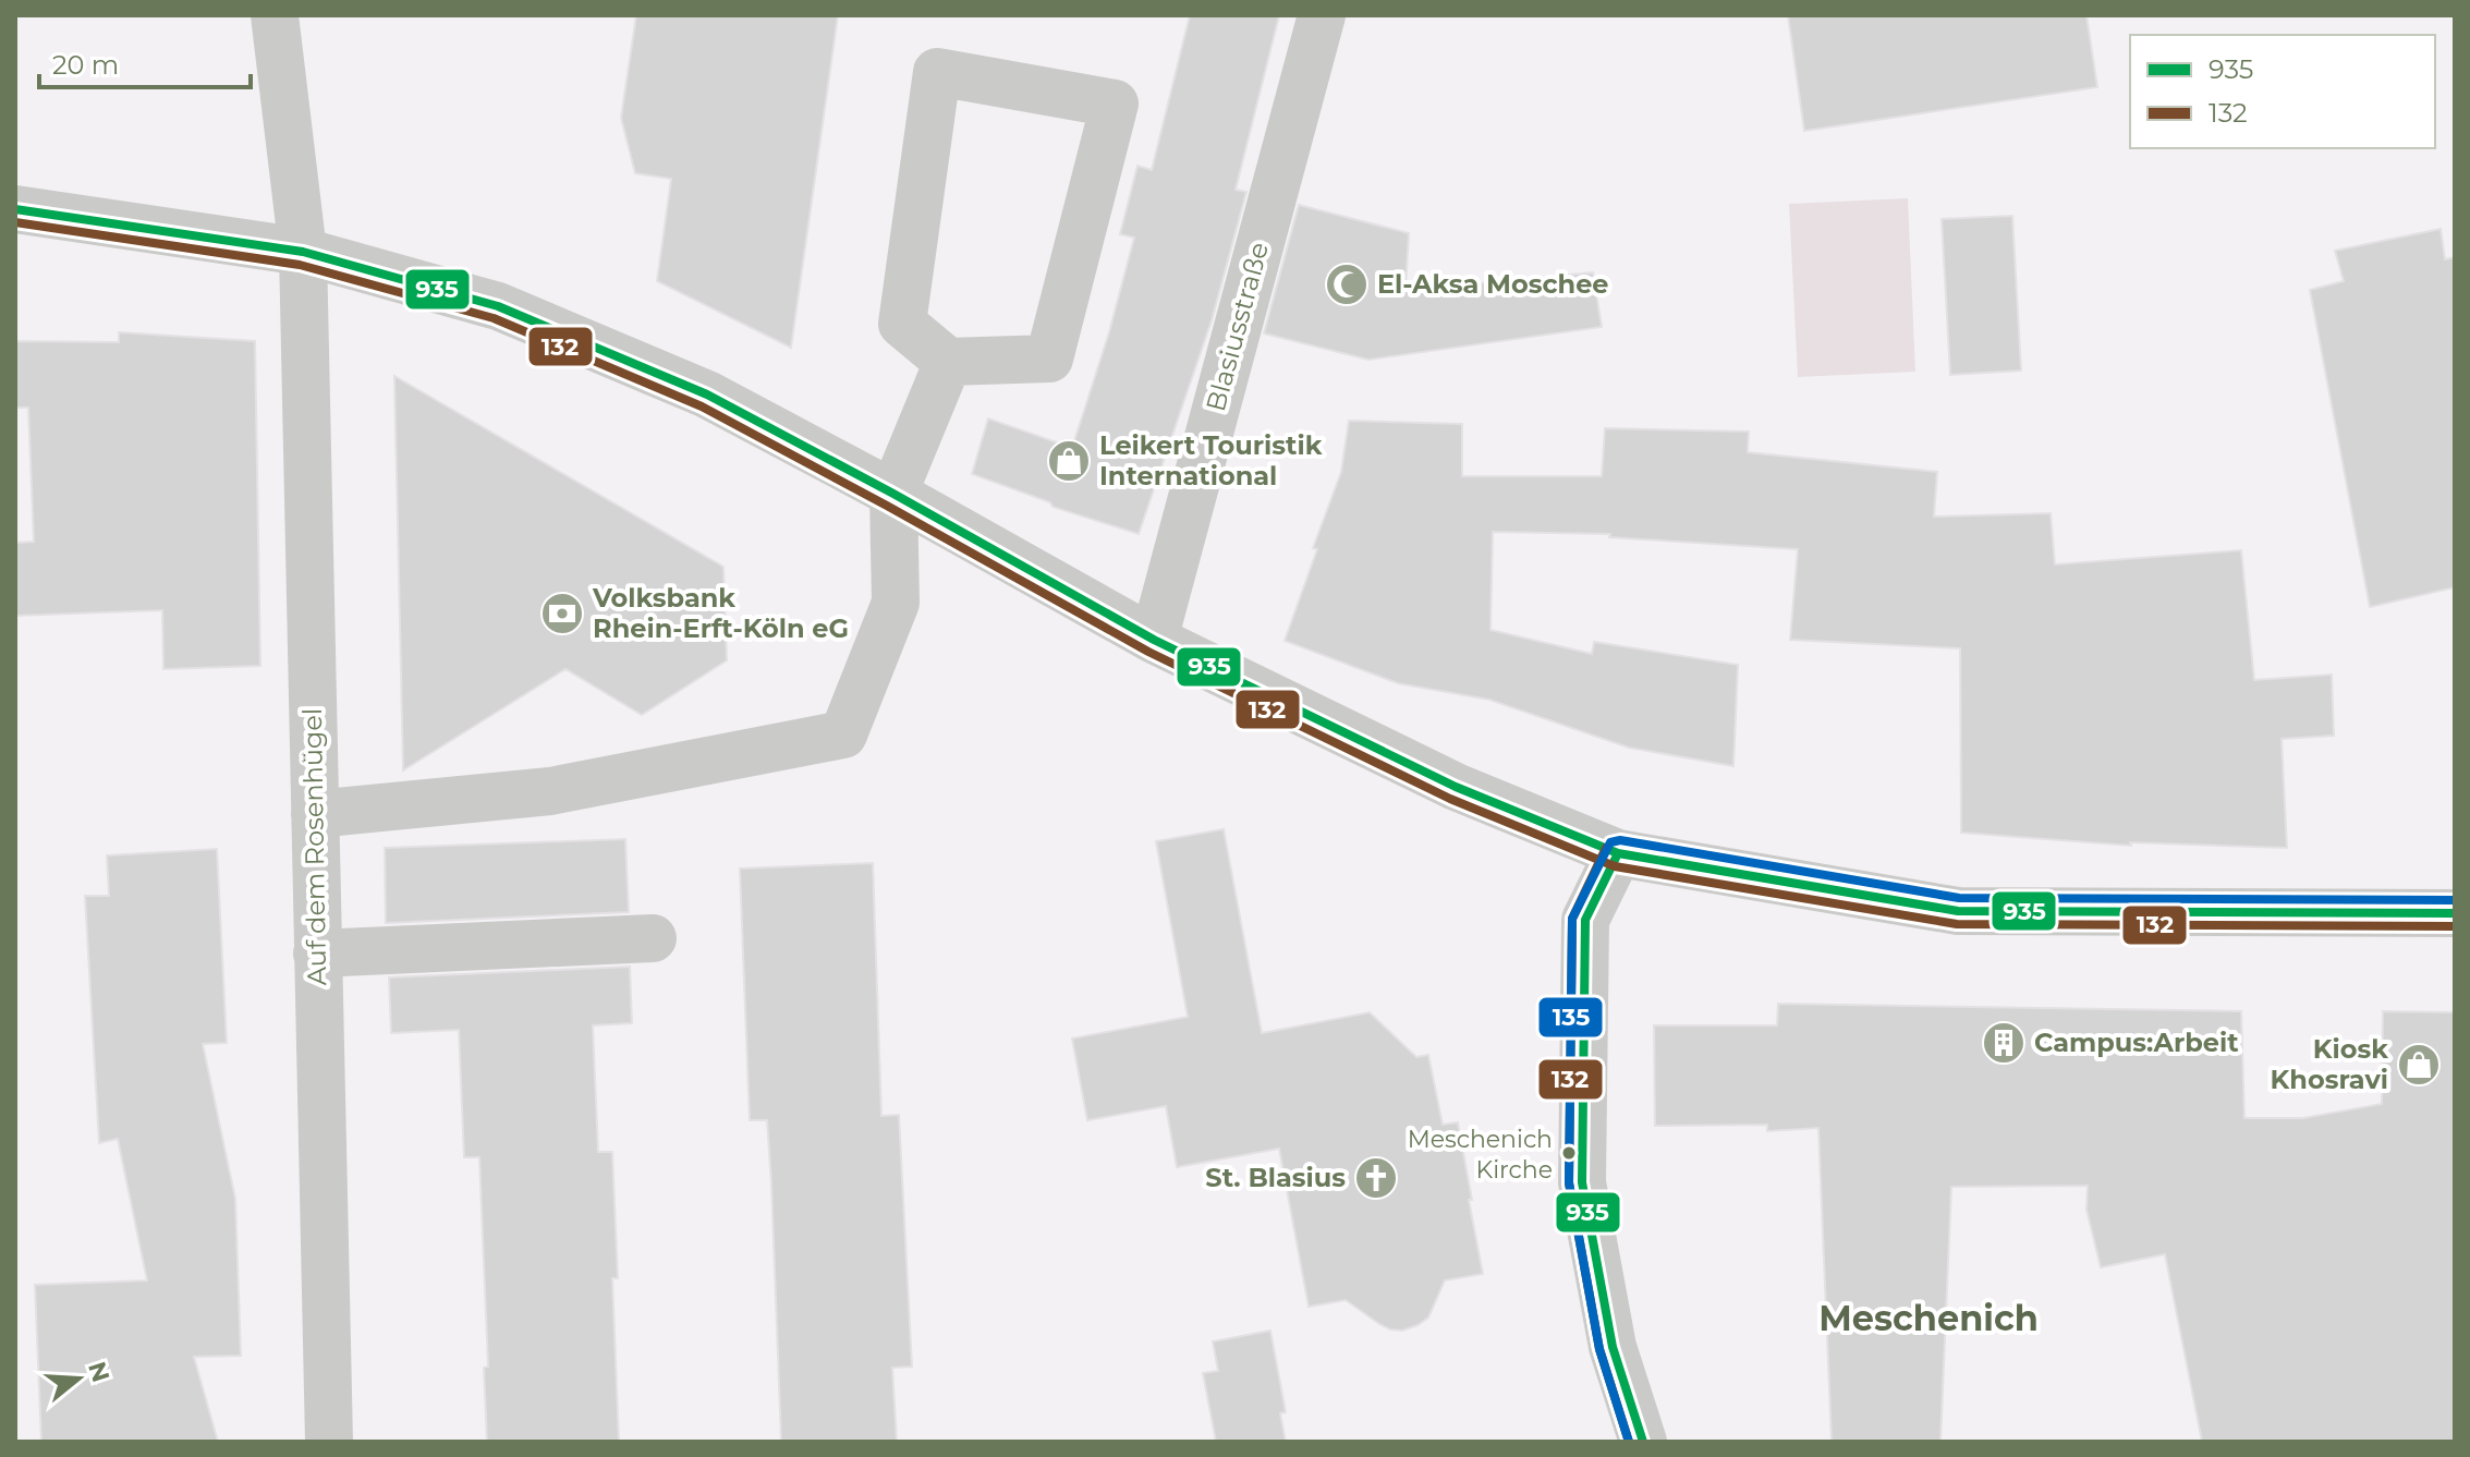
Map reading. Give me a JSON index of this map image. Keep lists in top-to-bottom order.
{
  "streets": {
    "street": ["Blasiusstraße", "Auf dem Rosenhügel"]
  },
  "districts": ["Meschenich"],
  "places": {
    "mosque": ["El-Aksa Moschee"],
    "shop": ["Leikert Touristik International", "Kiosk Khosravi"],
    "bank": ["Volksbank Rhein-Erft-Köln eG"],
    "building": ["Campus:Arbeit"],
    "other": ["Meschenich Kirche"],
    "church": ["St. Blasius"]
  },
  "lines": ["transit line 935", "transit line 132", "transit line 135"],
  "legend": ["935", "132"],
  "scale_bar": "20 m",
  "north": "right"
}
